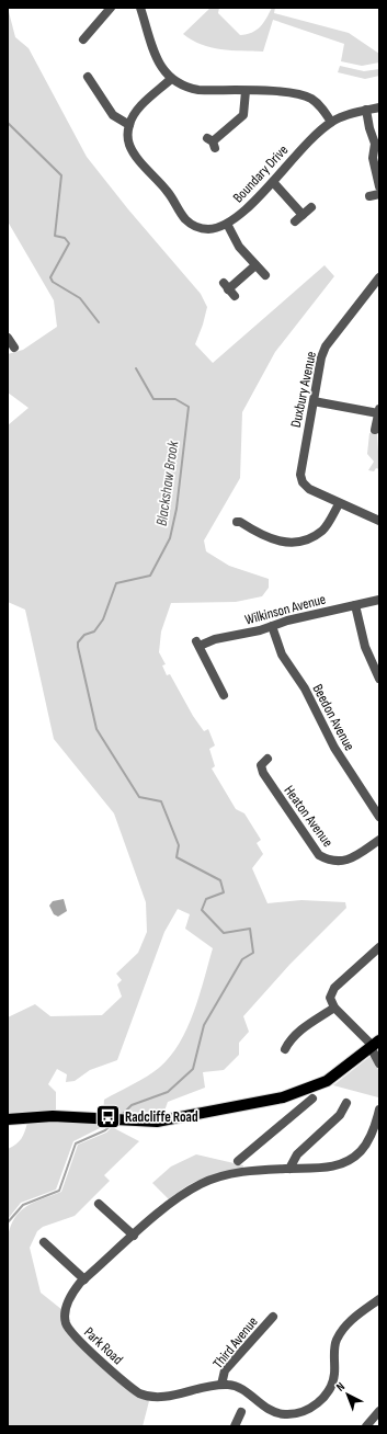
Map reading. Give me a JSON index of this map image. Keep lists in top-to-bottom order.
{
  "streets": {
    "street": [
      "Boundary Drive",
      "Duxbury Avenue",
      "Wilkinson Avenue",
      "Beedon Avenue",
      "Heaton Avenue",
      "Third Avenue",
      "Park Road"
    ]
  },
  "crossings": [
    ["Wilkinson Avenue", "Beedon Avenue"],
    ["Third Avenue", "Park Road"]
  ],
  "water": ["Blackshaw Brook"],
  "places": {
    "bus stop": ["Radcliffe Road"]
  },
  "north": "top left"
}
